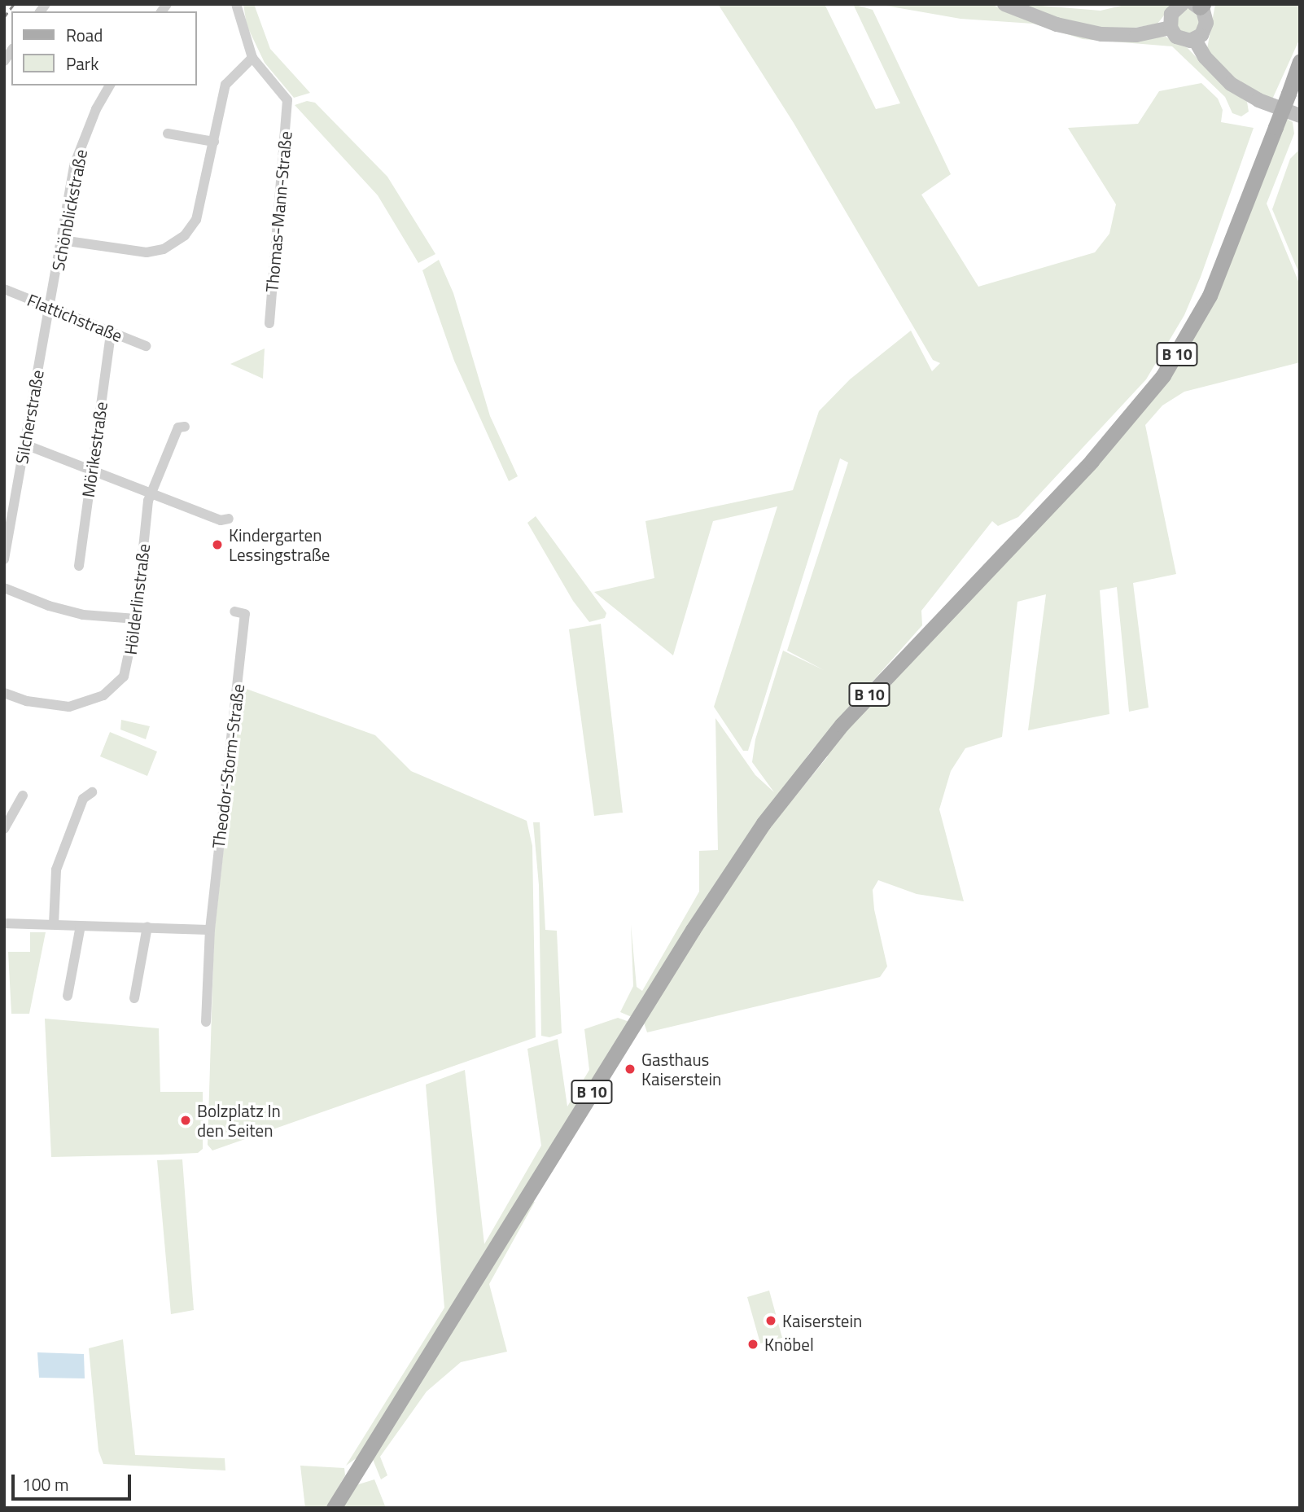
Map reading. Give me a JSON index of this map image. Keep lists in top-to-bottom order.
{
  "streets": {
    "main road": ["B 10"],
    "street": [
      "Schönblickstraße",
      "Thomas-Mann-Straße",
      "Flattichstraße",
      "Silcherstraße",
      "Mörikestraße",
      "Hölderlinstraße",
      "Theodor-Storm-Straße"
    ]
  },
  "crossings": [
    ["Schönblickstraße", "Flattichstraße"],
    ["Schönblickstraße", "Silcherstraße"],
    ["Flattichstraße", "Silcherstraße"],
    ["Flattichstraße", "Mörikestraße"]
  ],
  "places": [
    "Kindergarten Lessingstraße",
    "Gasthaus Kaiserstein",
    "Bolzplatz In den Seiten",
    "Kaiserstein",
    "Knöbel"
  ],
  "legend": ["Road", "Park"],
  "scale_bar": "100 m"
}
